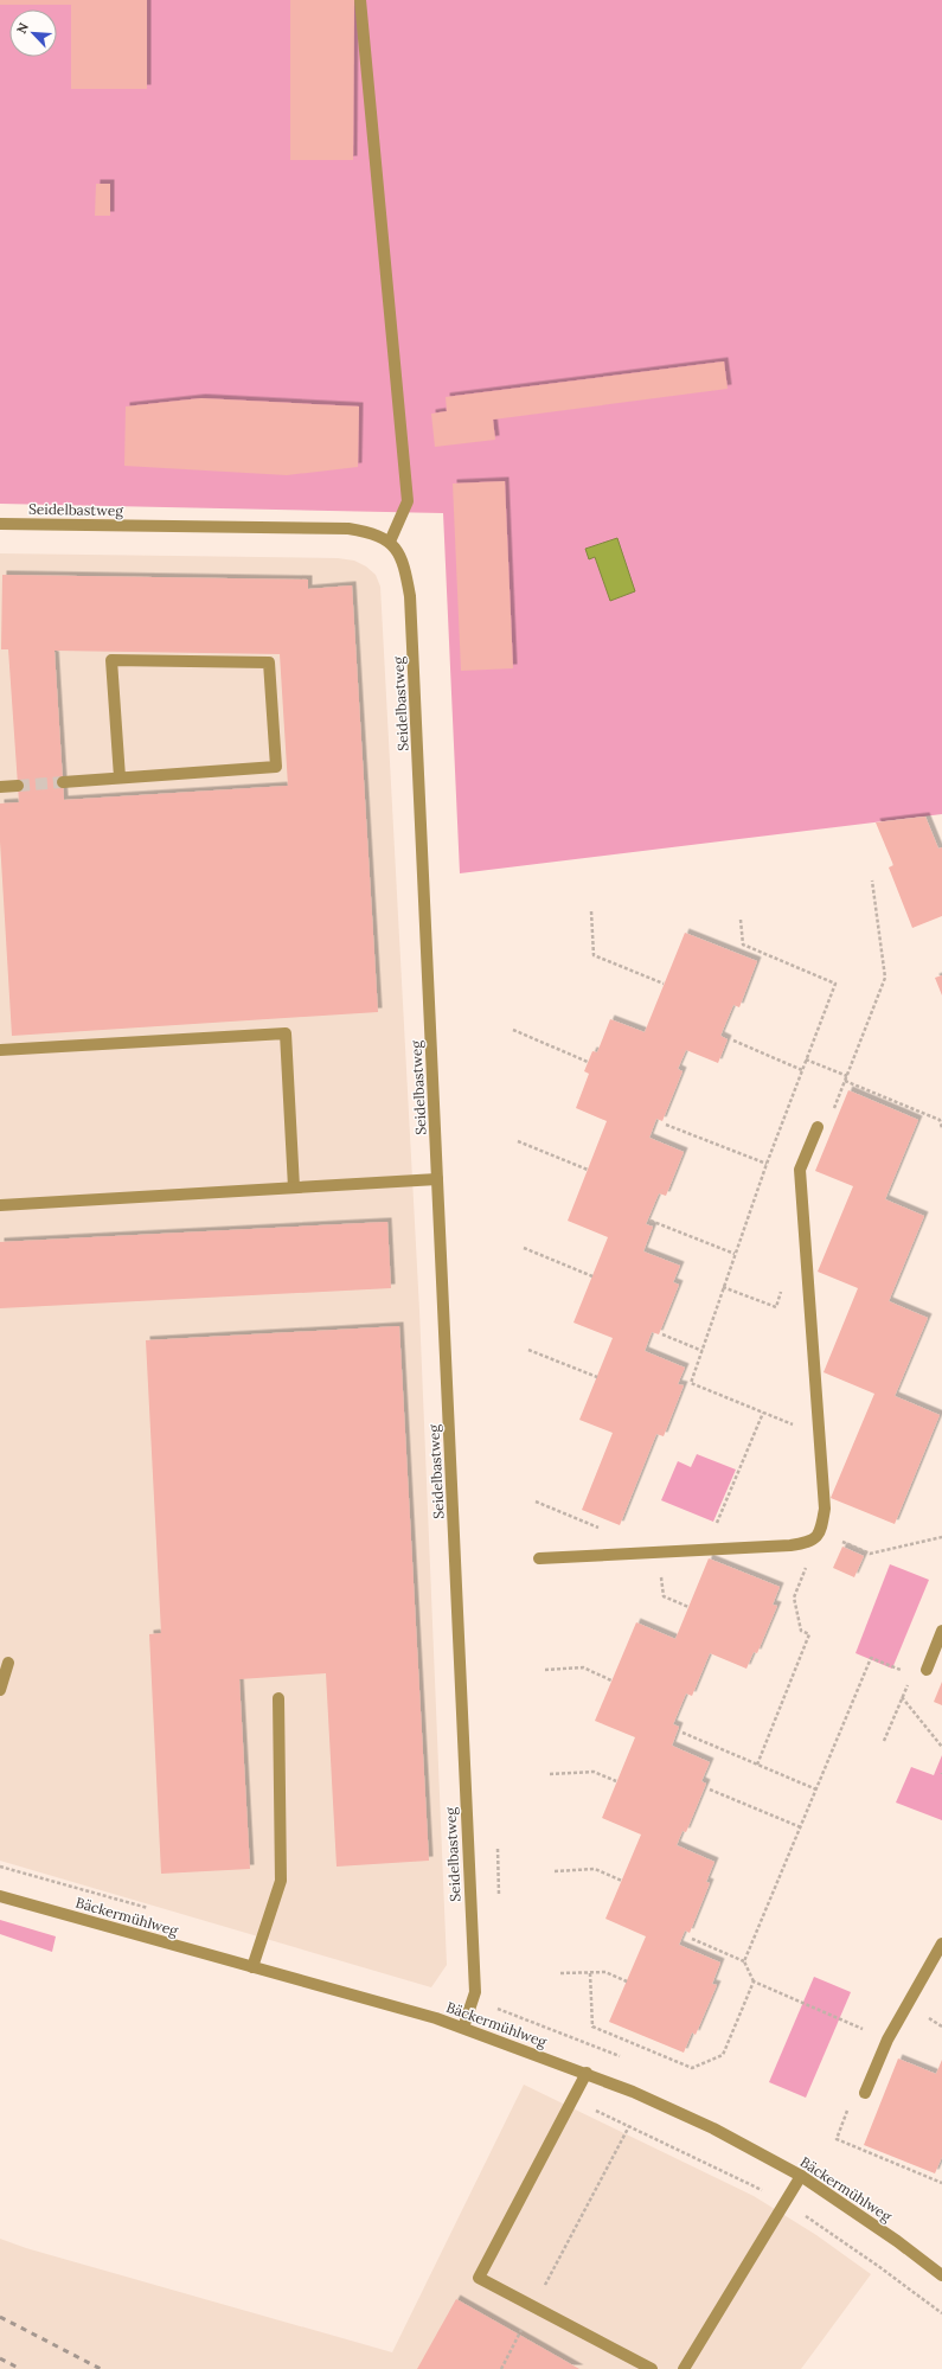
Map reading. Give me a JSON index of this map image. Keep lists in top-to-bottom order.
{
  "streets": {
    "street": ["Seidelbastweg", "Bäckermühlweg"]
  },
  "crossings": [
    ["Seidelbastweg", "Bäckermühlweg"]
  ],
  "north": "top left"
}
